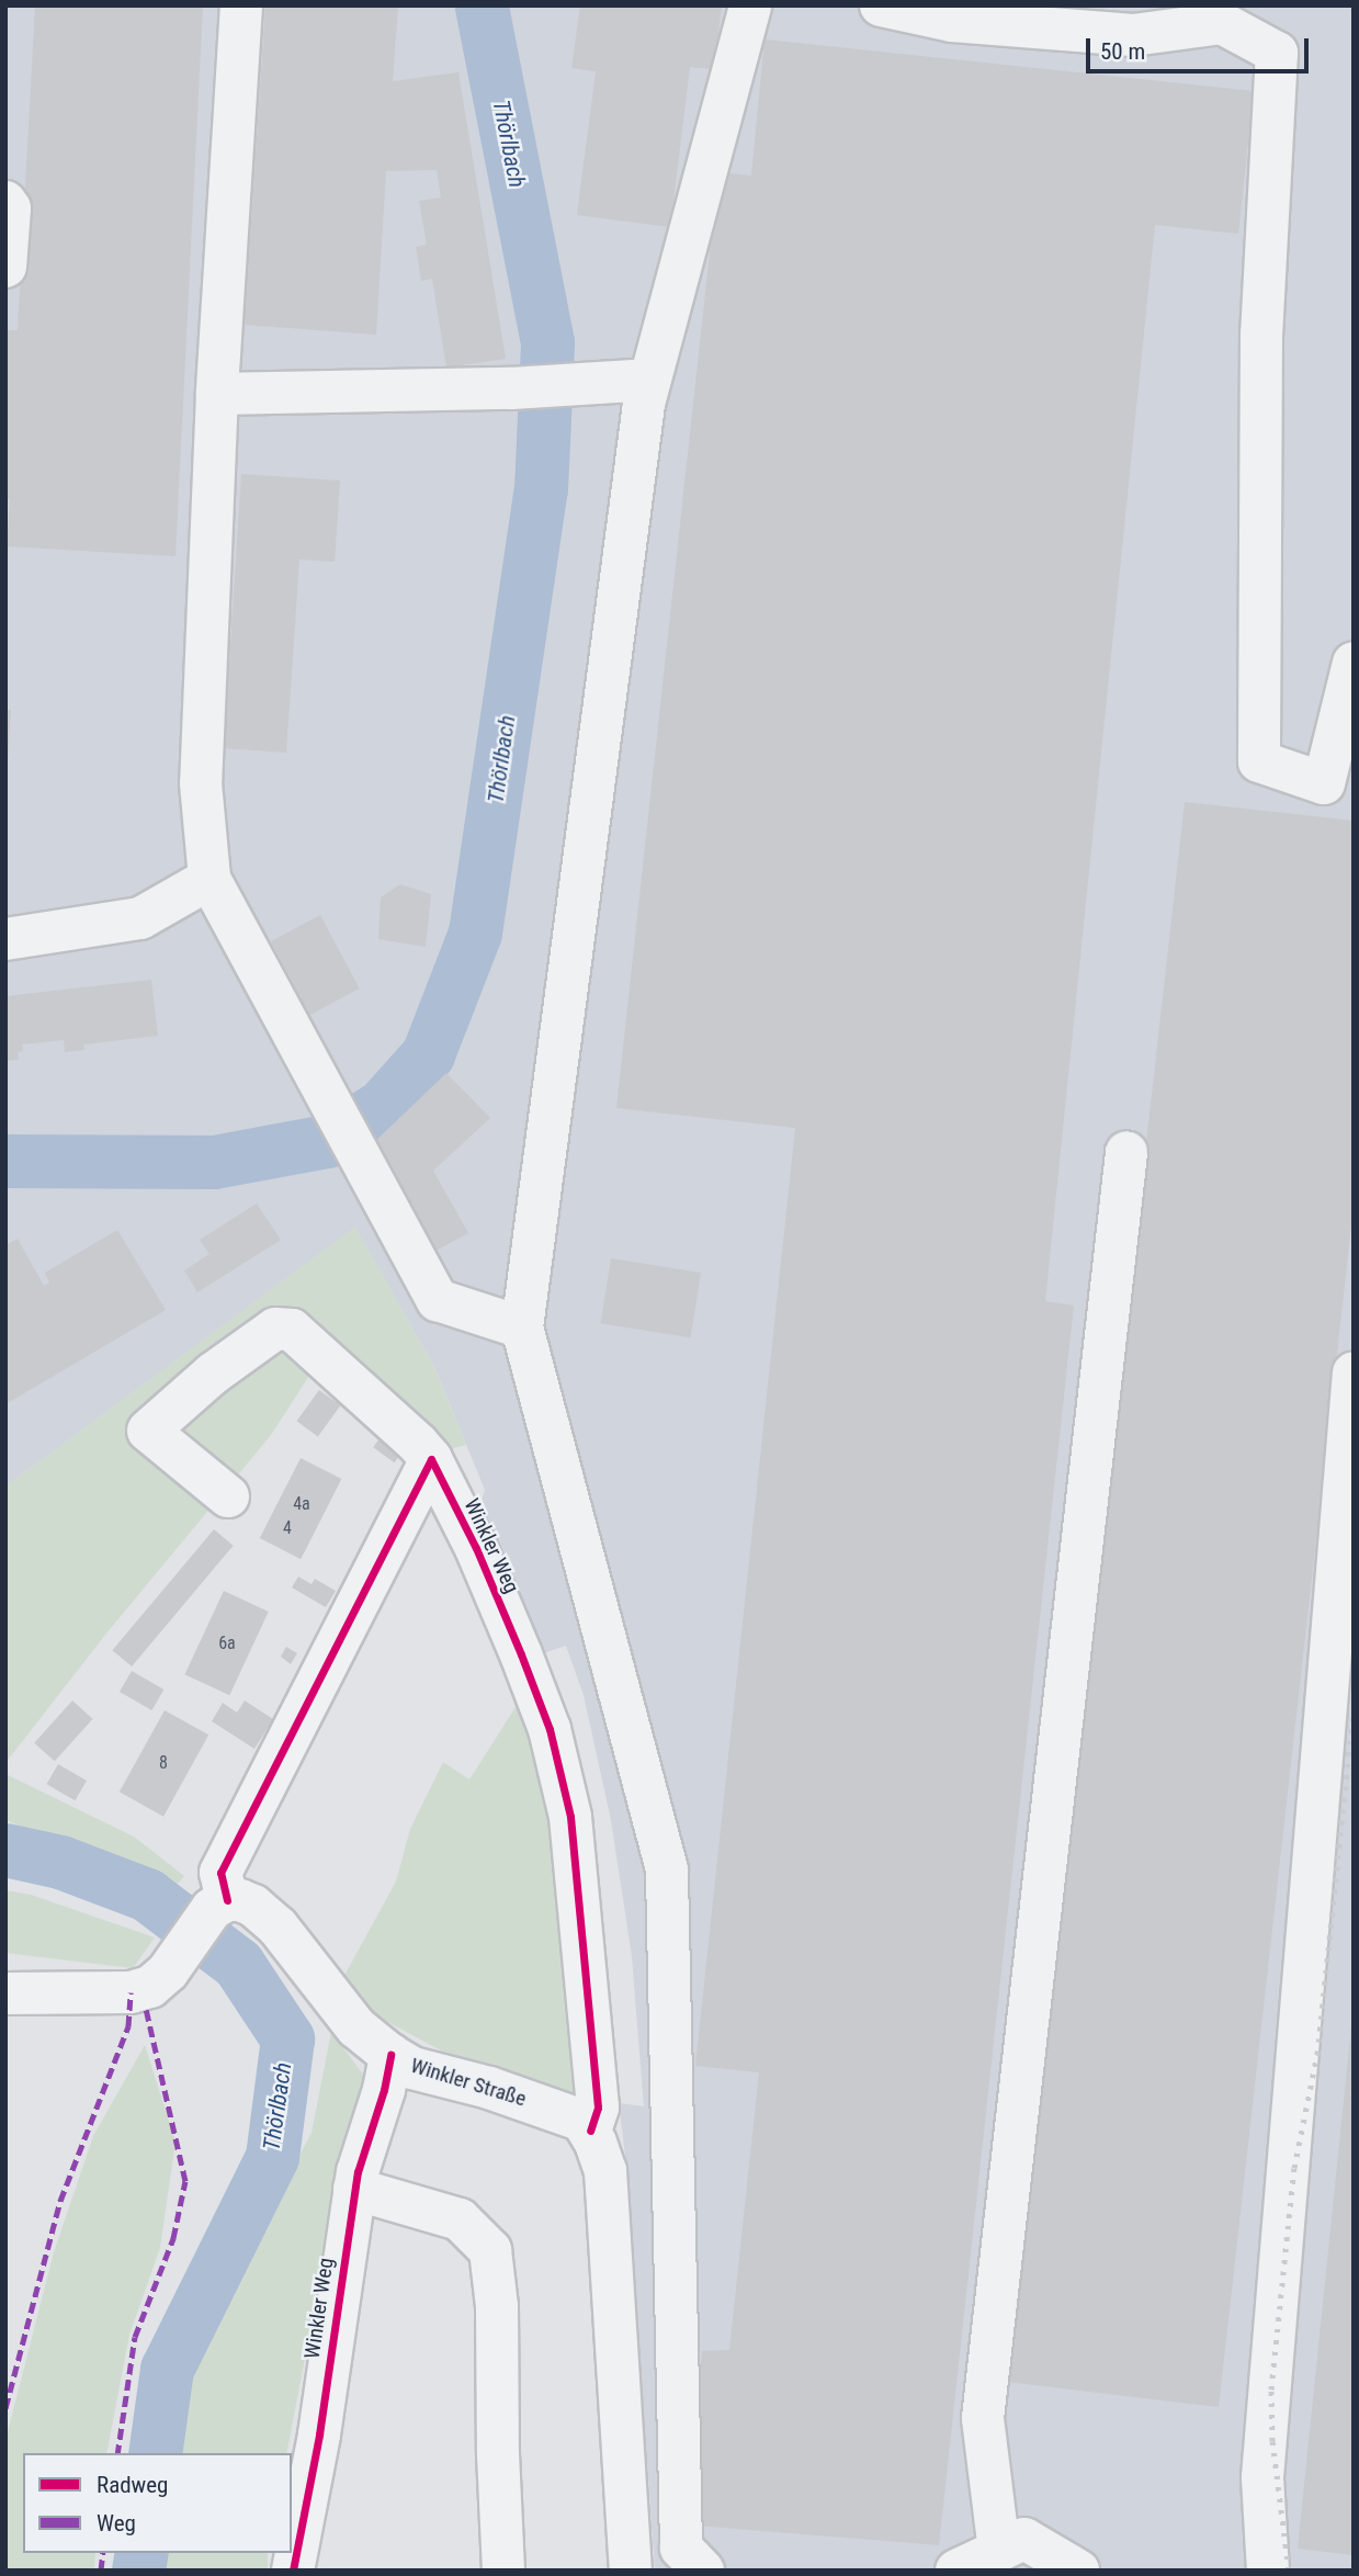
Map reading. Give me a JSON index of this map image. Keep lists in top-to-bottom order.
{
  "streets": {
    "street": ["Winkler Weg", "Winkler Straße"]
  },
  "crossings": [
    ["Winkler Weg", "Winkler Straße"]
  ],
  "water": ["Thörlbach"],
  "house_numbers": [
    "4a",
    "4",
    "6a",
    "8"
  ],
  "legend": ["Radweg", "Weg"],
  "scale_bar": "50 m"
}
